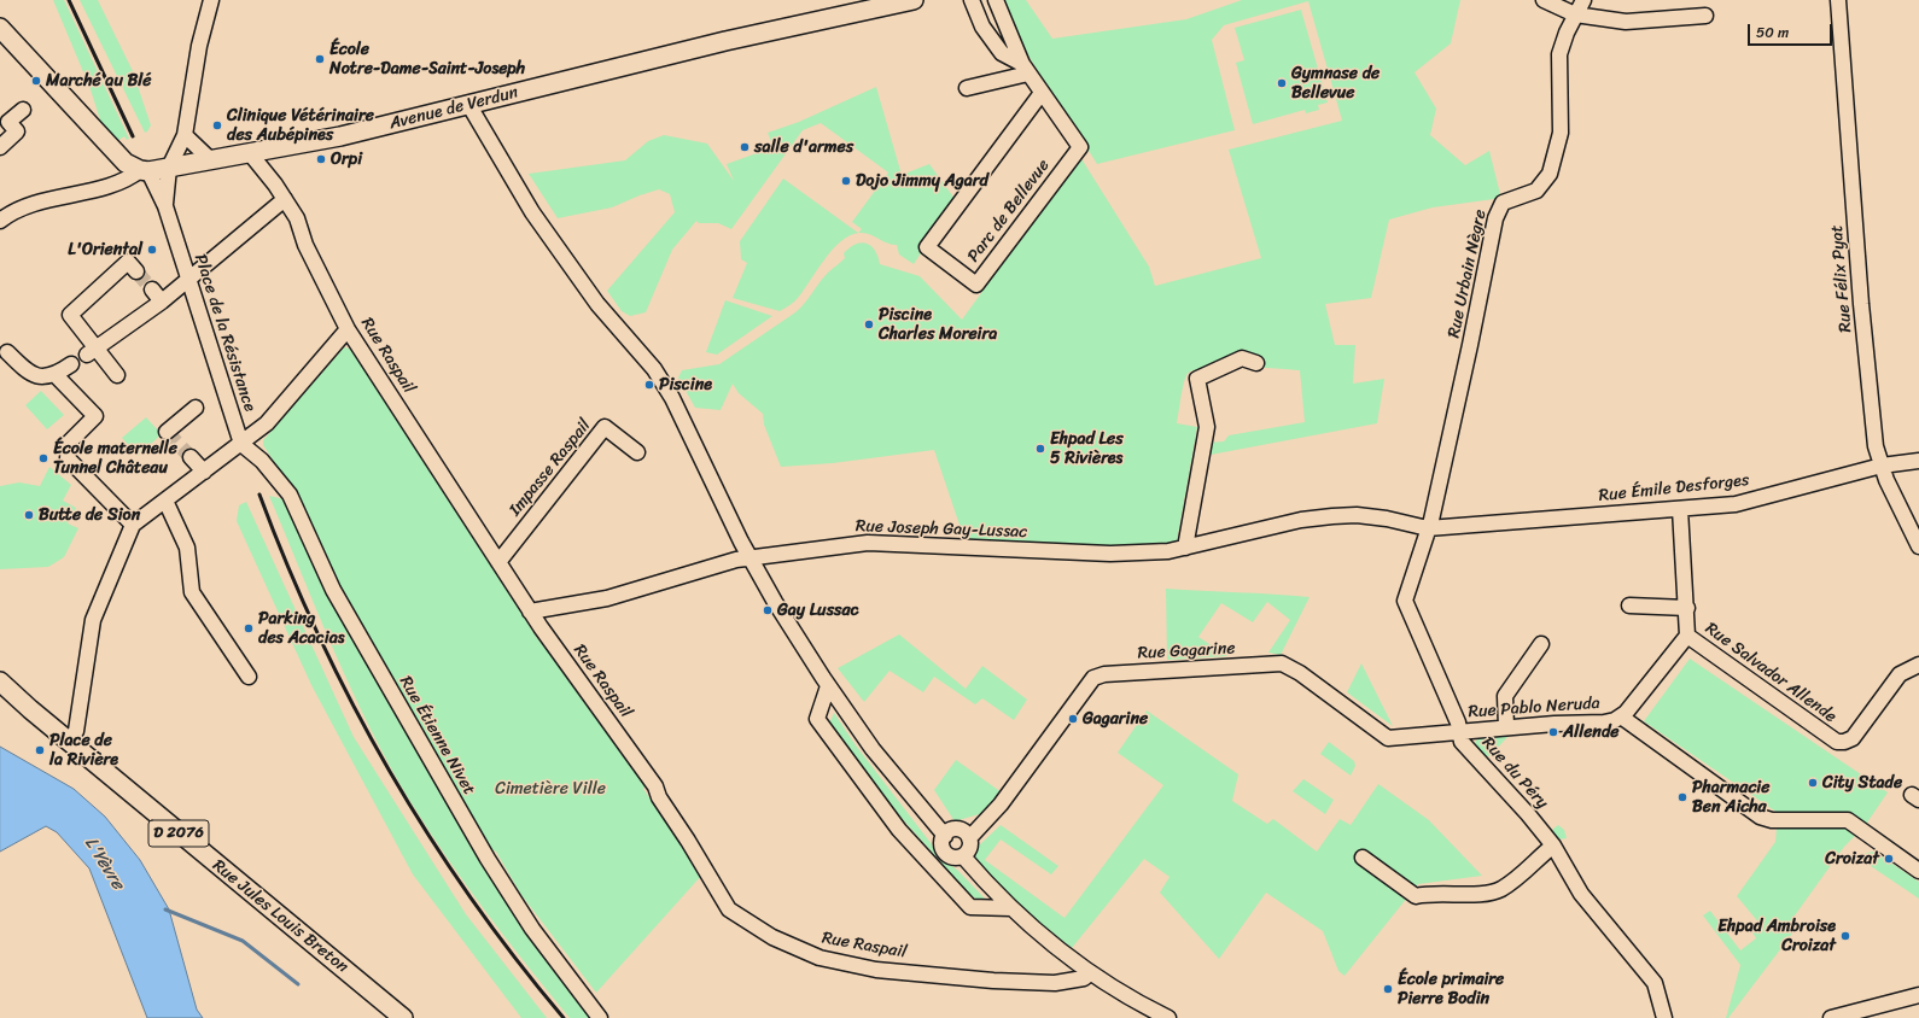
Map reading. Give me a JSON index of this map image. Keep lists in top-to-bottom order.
{
  "streets": {
    "main road": ["Avenue de Verdun", "D 2076", "Rue Jules Louis Breton"],
    "street": [
      "Parc de Bellevue",
      "Rue Urbain Nègre",
      "Rue Félix Pyat",
      "Place de la Résistance",
      "Rue Raspail",
      "Impasse Raspail",
      "Rue Émile Desforges",
      "Rue Joseph Gay-Lussac",
      "Rue Gagarine",
      "Rue Salvador Allende",
      "Rue Pablo Neruda",
      "Rue Étienne Nivet",
      "Rue du Péry"
    ]
  },
  "crossings": [
    ["Avenue de Verdun", "Place de la Résistance"],
    ["Avenue de Verdun", "Rue Raspail"],
    ["Rue Urbain Nègre", "Rue Émile Desforges"],
    ["Rue Urbain Nègre", "Rue Joseph Gay-Lussac"],
    ["Rue Urbain Nègre", "Rue du Péry"],
    ["Rue Félix Pyat", "Rue Émile Desforges"],
    ["Place de la Résistance", "Rue Étienne Nivet"],
    ["Rue Raspail", "Impasse Raspail"],
    ["Rue Raspail", "Rue Joseph Gay-Lussac"],
    ["Rue Émile Desforges", "Rue Joseph Gay-Lussac"],
    ["Rue Émile Desforges", "Rue Salvador Allende"],
    ["Rue Émile Desforges", "Rue du Péry"],
    ["Rue Joseph Gay-Lussac", "Rue du Péry"],
    ["Rue Gagarine", "Rue Pablo Neruda"],
    ["Rue Gagarine", "Rue du Péry"],
    ["Rue Salvador Allende", "Rue Pablo Neruda"],
    ["Rue Pablo Neruda", "Rue du Péry"],
    ["D 2076", "Rue Jules Louis Breton"]
  ],
  "water": ["L'Yèvre"],
  "parks": ["Cimetière Ville"],
  "places": [
    "École Notre-Dame-Saint-Joseph",
    "Marché au Blé",
    "Gymnase de Bellevue",
    "Clinique Vétérinaire des Aubépines",
    "salle d'armes",
    "Orpi",
    "Dojo Jimmy Agard",
    "L'Oriental",
    "Piscine Charles Moreira",
    "Piscine",
    "Ehpad Les 5 Rivières",
    "École maternelle Tunnel Château",
    "Butte de Sion",
    "Gay Lussac",
    "Parking des Acacias",
    "Gagarine",
    "Allende",
    "Place de la Rivière",
    "City Stade",
    "Pharmacie Ben Aicha",
    "Croizat",
    "Ehpad Ambroise Croizat",
    "École primaire Pierre Bodin"
  ],
  "scale_bar": "50 m"
}
